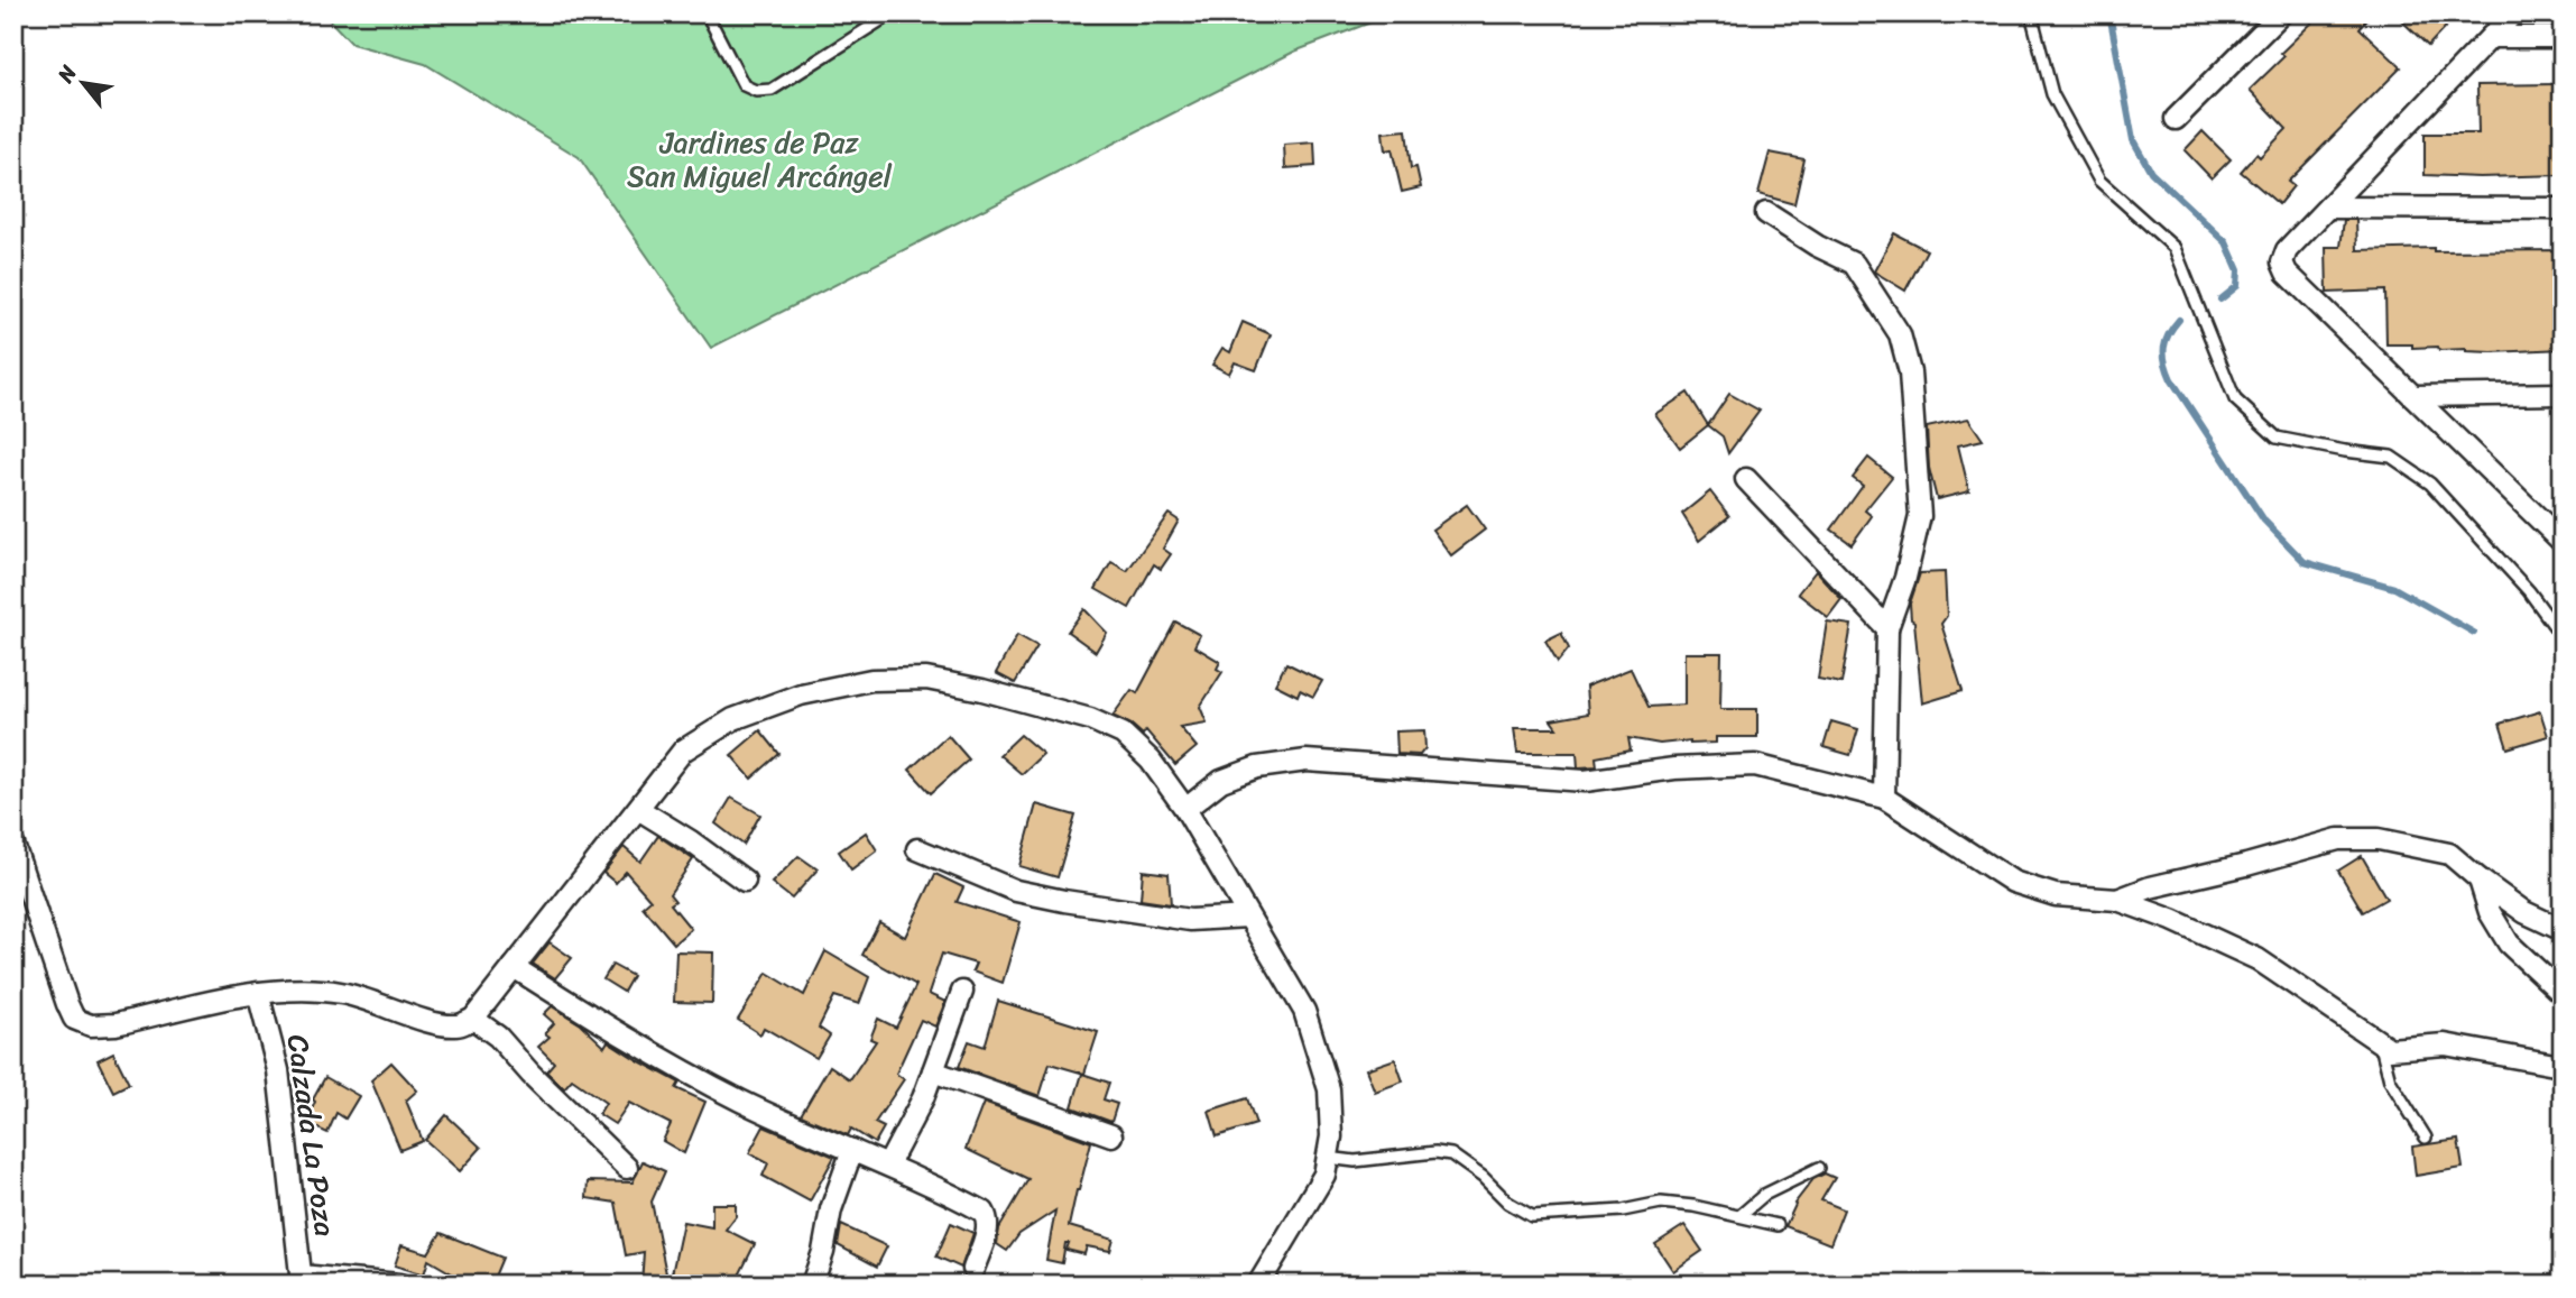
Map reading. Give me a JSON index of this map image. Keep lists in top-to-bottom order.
{
  "streets": {
    "street": ["Calzada La Poza"]
  },
  "parks": ["Jardines de Paz San Miguel Arcángel"],
  "north": "top left"
}
